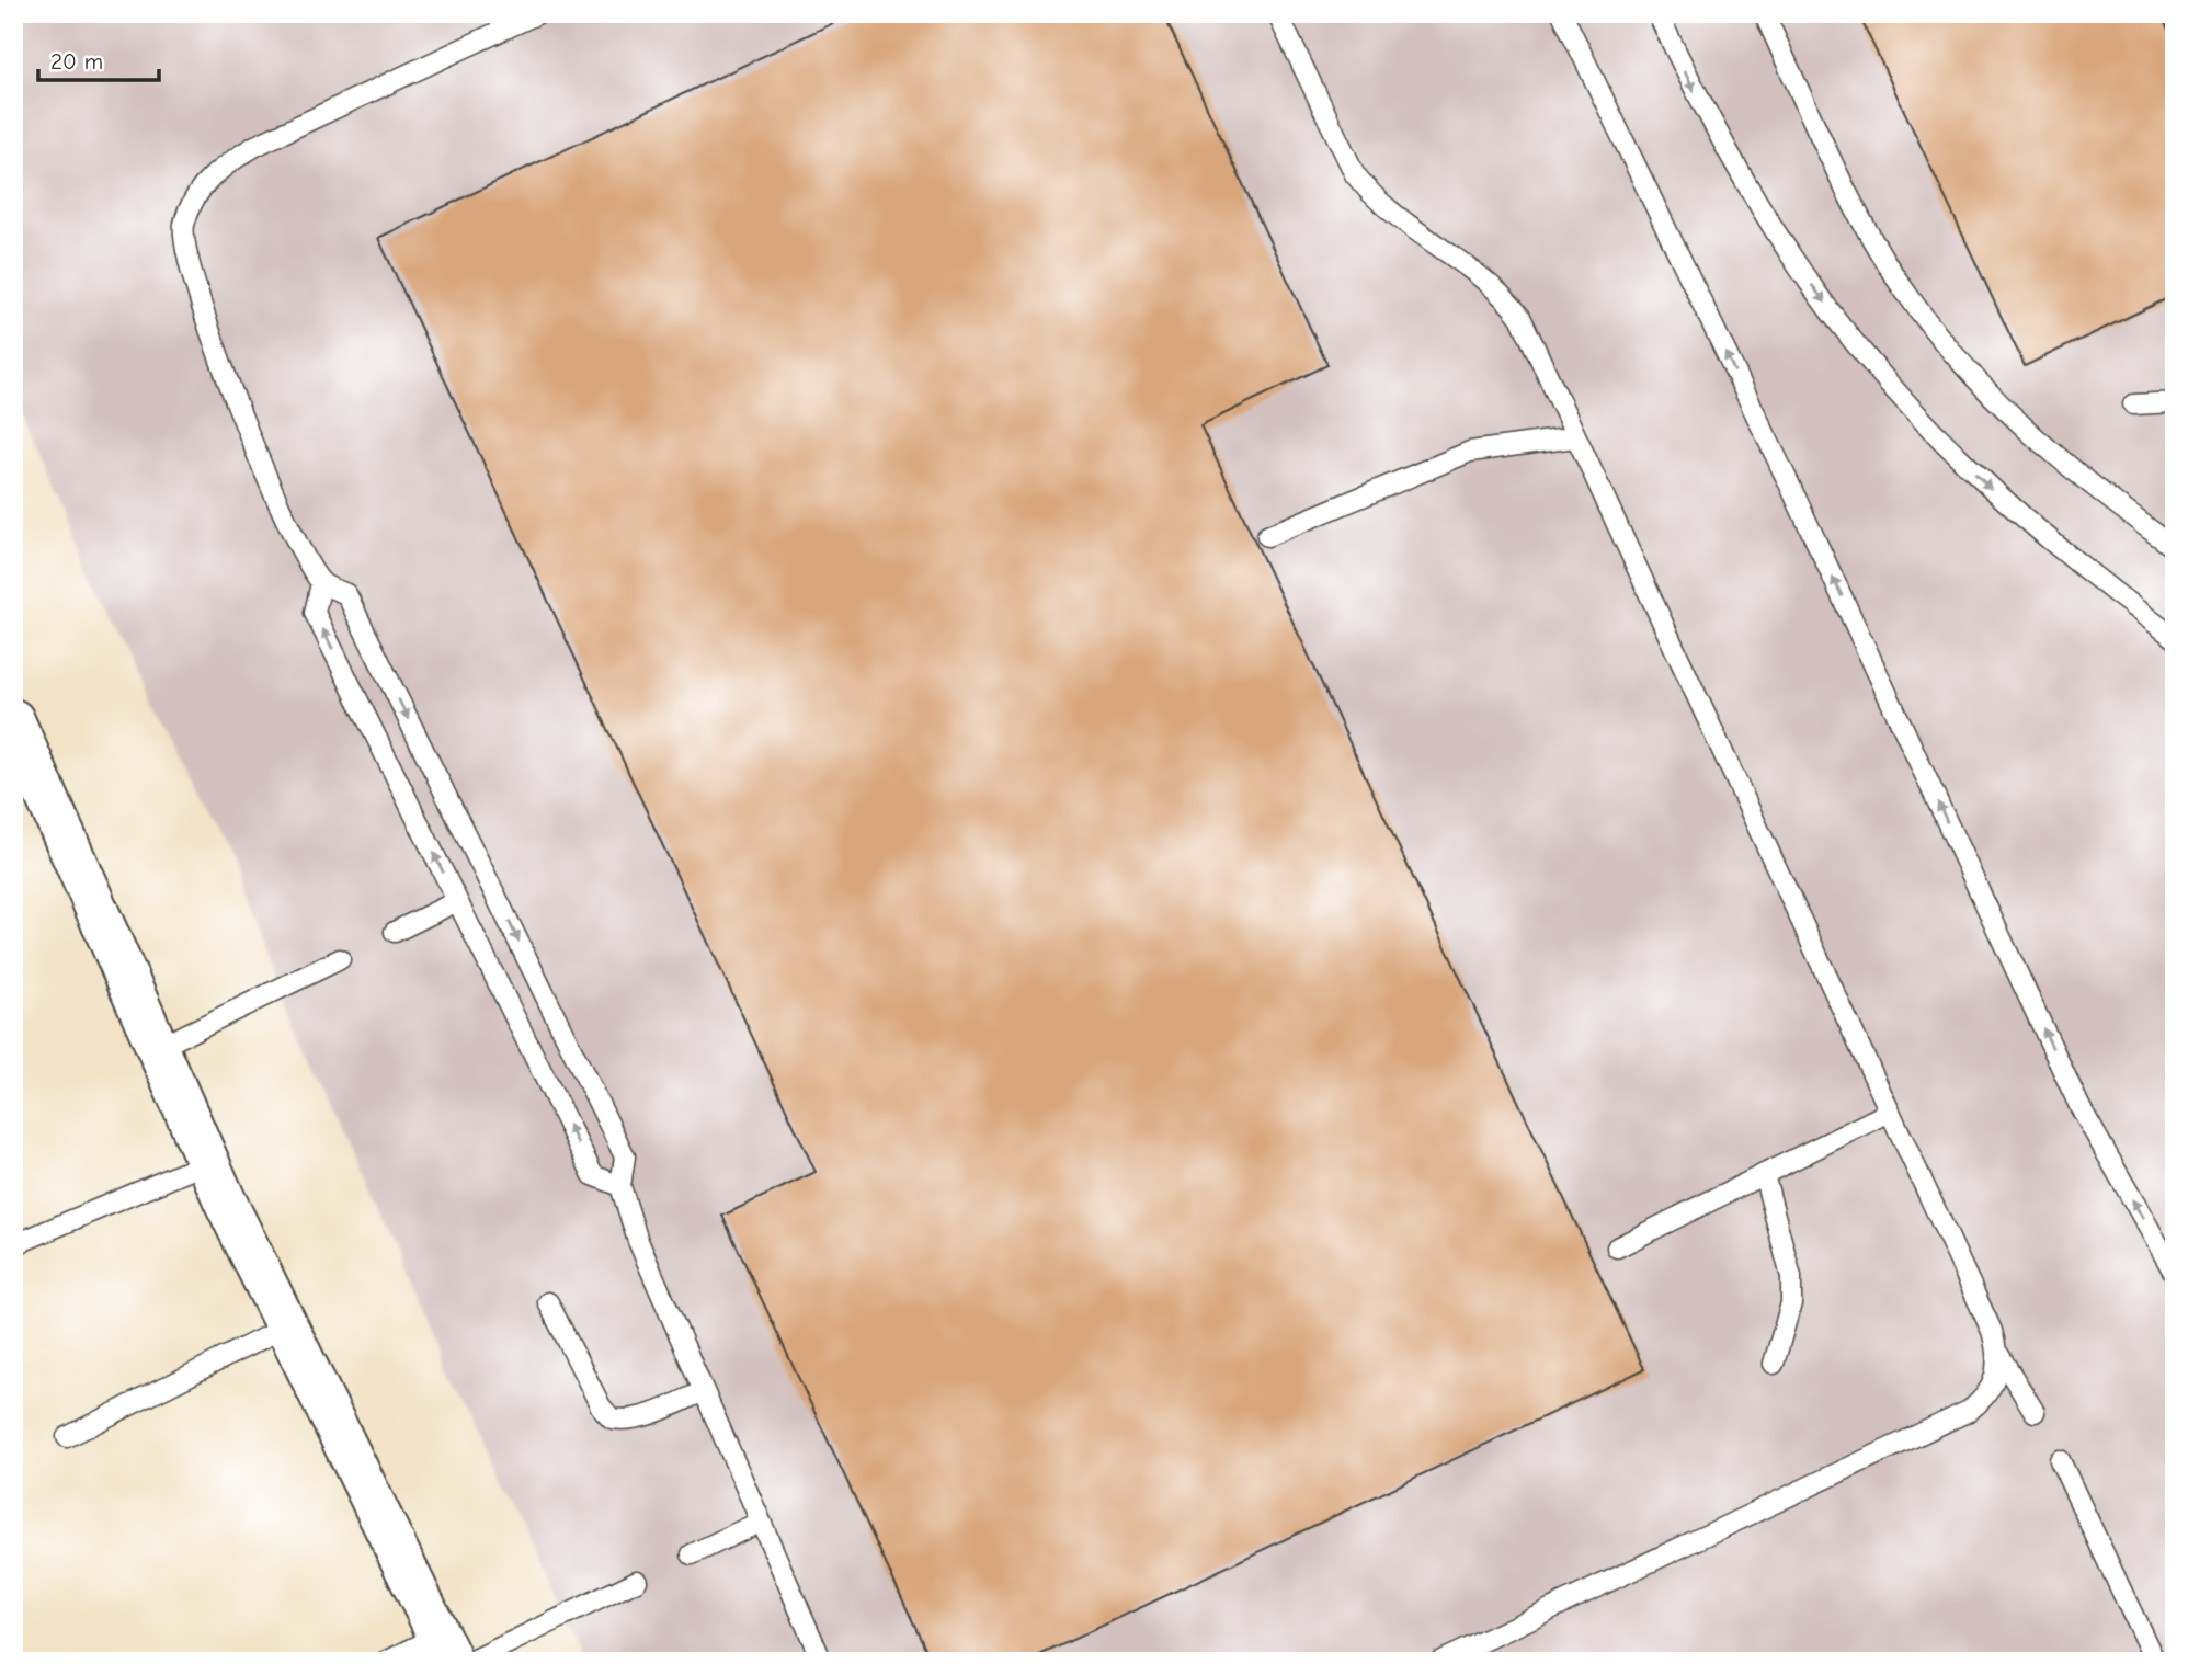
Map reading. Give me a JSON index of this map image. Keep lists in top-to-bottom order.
{
  "scale_bar": "20 m"
}
